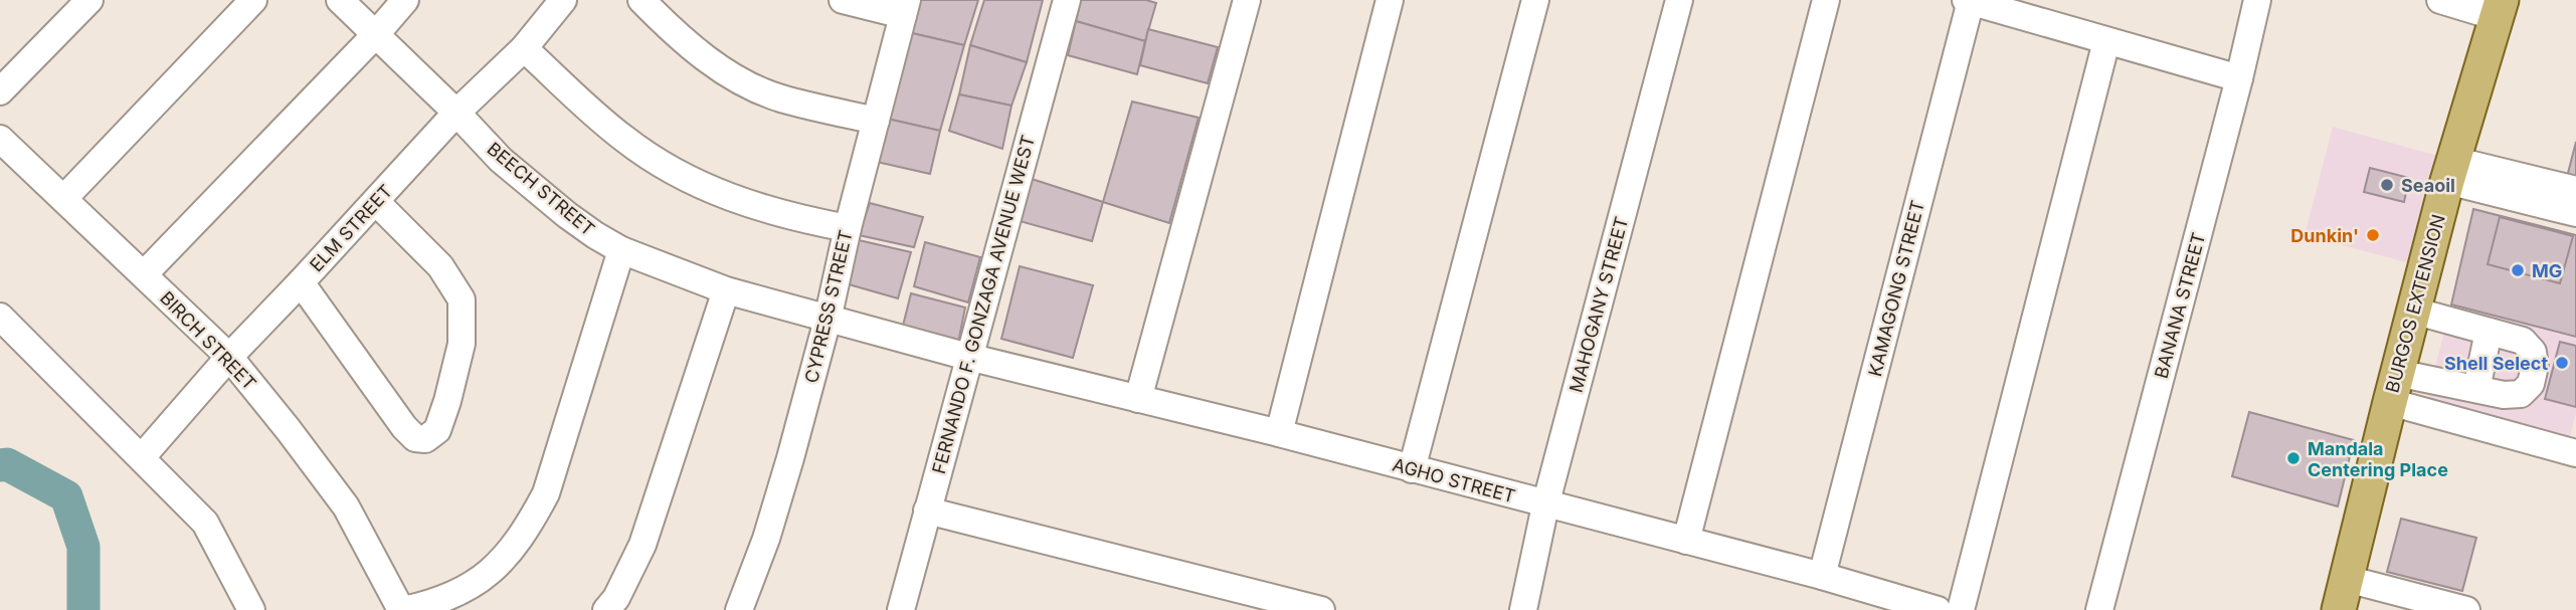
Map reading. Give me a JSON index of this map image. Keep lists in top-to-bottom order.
{
  "streets": {
    "main road": ["BURGOS EXTENSION"],
    "street": [
      "BEECH STREET",
      "ELM STREET",
      "KAMAGONG STREET",
      "FERNANDO F. GONZAGA AVENUE WEST",
      "MAHOGANY STREET",
      "BANANA STREET",
      "CYPRESS STREET",
      "BIRCH STREET",
      "AGHO STREET"
    ]
  },
  "crossings": [
    ["BEECH STREET", "ELM STREET"],
    ["BEECH STREET", "FERNANDO F. GONZAGA AVENUE WEST"],
    ["BEECH STREET", "CYPRESS STREET"],
    ["BEECH STREET", "AGHO STREET"],
    ["ELM STREET", "BIRCH STREET"],
    ["KAMAGONG STREET", "AGHO STREET"],
    ["FERNANDO F. GONZAGA AVENUE WEST", "AGHO STREET"],
    ["MAHOGANY STREET", "AGHO STREET"]
  ],
  "places": [
    "Seaoil",
    "Dunkin'",
    "MG",
    "Shell Select",
    "Mandala Centering Place"
  ]
}
